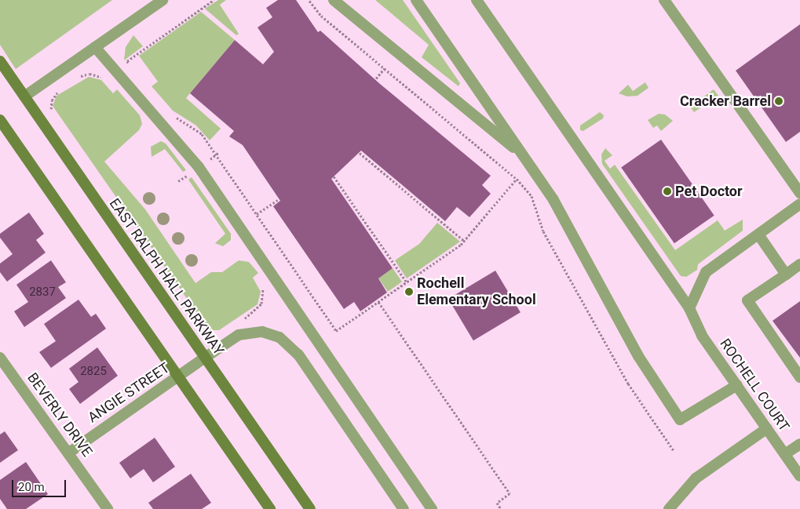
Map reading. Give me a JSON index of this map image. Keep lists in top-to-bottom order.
{
  "streets": {
    "main road": ["EAST RALPH HALL PARKWAY"],
    "street": ["ROCHELL COURT", "ANGIE STREET", "BEVERLY DRIVE"]
  },
  "crossings": [
    ["EAST RALPH HALL PARKWAY", "ANGIE STREET"],
    ["ANGIE STREET", "BEVERLY DRIVE"]
  ],
  "places": ["Cracker Barrel", "Pet Doctor", "Rochell Elementary School"],
  "house_numbers": ["2837", "2825"],
  "scale_bar": "20 m"
}
